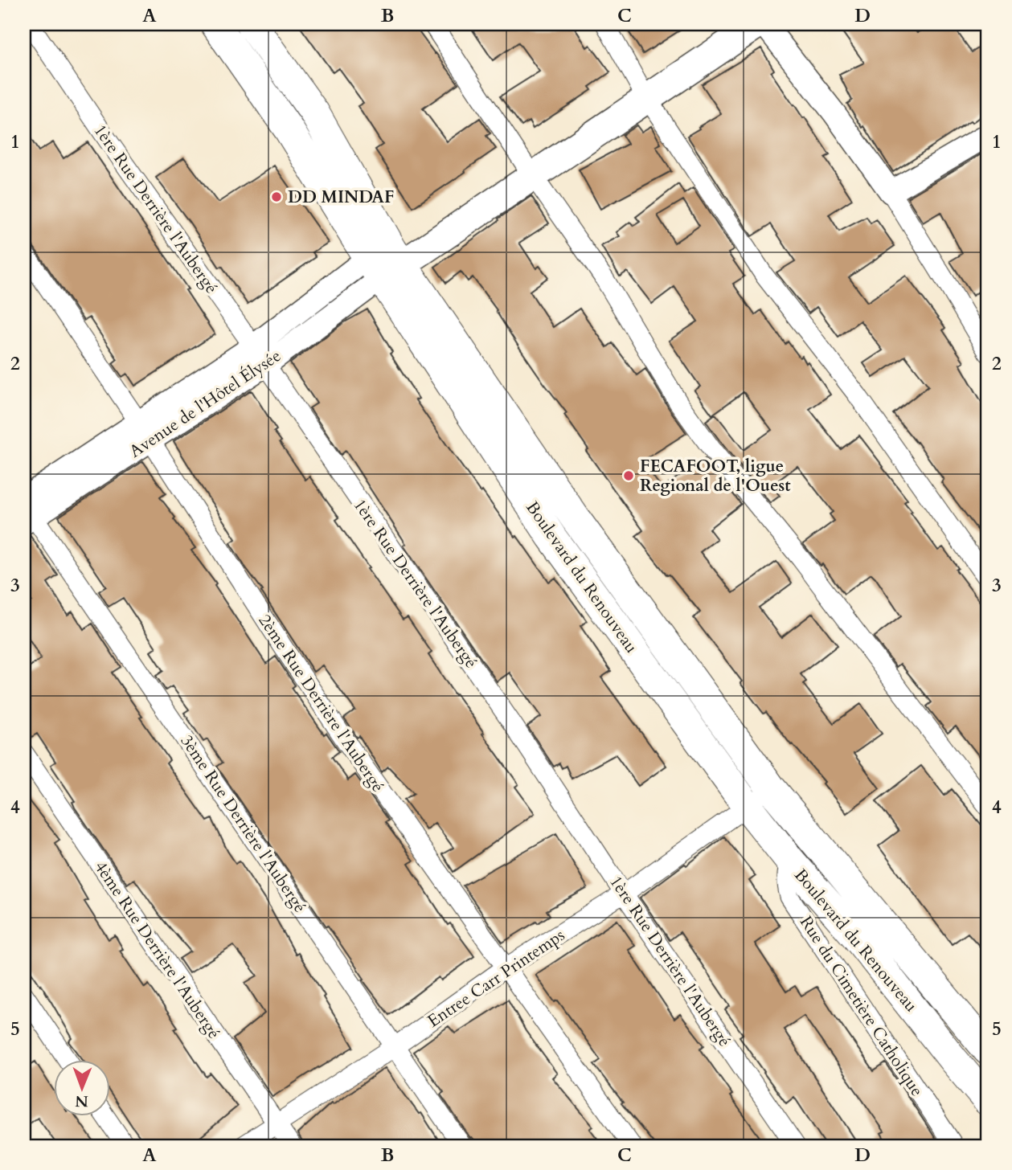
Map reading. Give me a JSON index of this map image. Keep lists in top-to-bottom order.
{
  "streets": {
    "highway": ["Boulevard du Renouveau"],
    "street": [
      "1ère Rue Derrière l'Aubergé",
      "Avenue de l'Hôtel Élysée",
      "2ème Rue Derrière l'Aubergé",
      "3ème Rue Derrière l'Aubergé",
      "4ème Rue Derrière l'Aubergé",
      "Entree Carr Printemps",
      "Rue du Cimetière Catholique"
    ]
  },
  "crossings": [
    ["1ère Rue Derrière l'Aubergé", "Avenue de l'Hôtel Élysée"],
    ["1ère Rue Derrière l'Aubergé", "Entree Carr Printemps"],
    ["Avenue de l'Hôtel Élysée", "Boulevard du Renouveau"],
    ["Avenue de l'Hôtel Élysée", "2ème Rue Derrière l'Aubergé"],
    ["Avenue de l'Hôtel Élysée", "3ème Rue Derrière l'Aubergé"],
    ["Boulevard du Renouveau", "Entree Carr Printemps"],
    ["Boulevard du Renouveau", "Rue du Cimetière Catholique"],
    ["2ème Rue Derrière l'Aubergé", "Entree Carr Printemps"],
    ["3ème Rue Derrière l'Aubergé", "Entree Carr Printemps"],
    ["4ème Rue Derrière l'Aubergé", "Entree Carr Printemps"]
  ],
  "places": ["DD MINDAF", "FECAFOOT, ligue Regional de l'Ouest"],
  "north": "bottom",
  "grid": {
    "columns": [
      "A",
      "B",
      "C",
      "D"
    ],
    "rows": [
      "1",
      "2",
      "3",
      "4",
      "5"
    ]
  }
}
